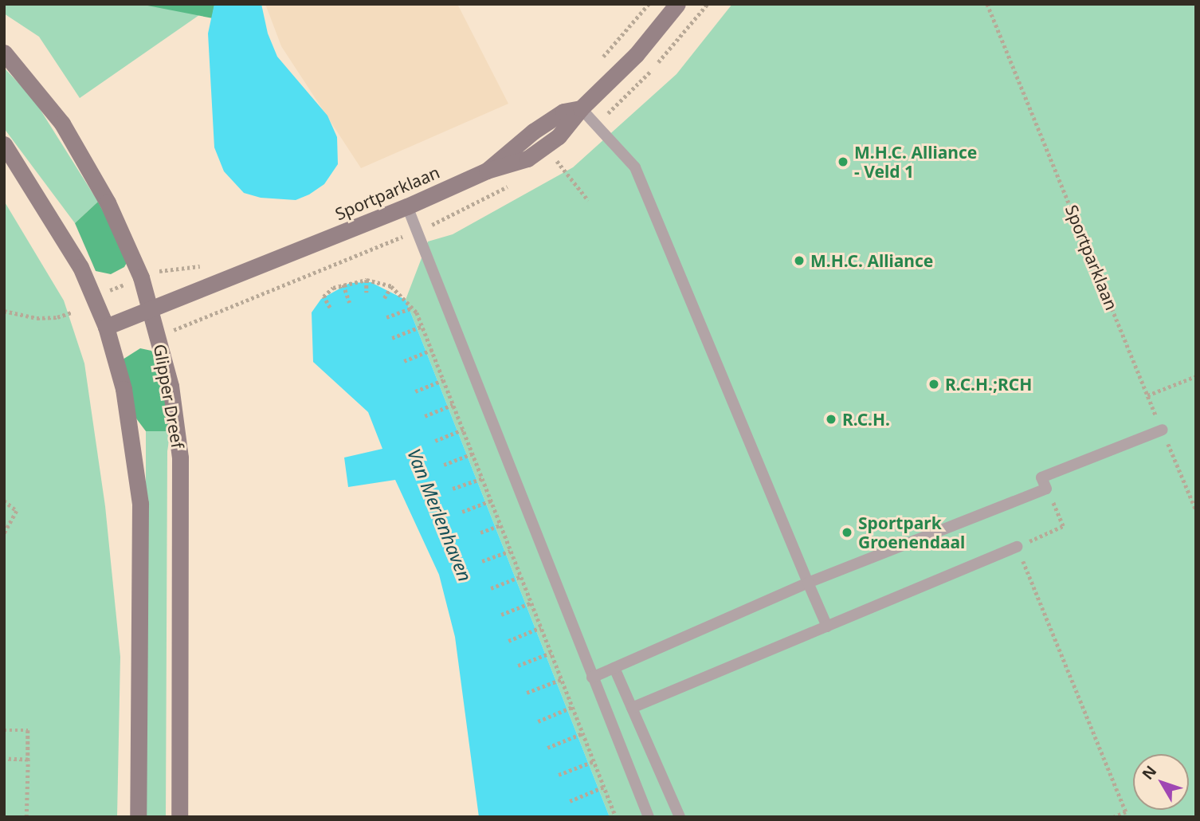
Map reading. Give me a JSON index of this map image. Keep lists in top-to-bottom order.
{
  "streets": {
    "street": ["Sportparklaan", "Glipper Dreef"]
  },
  "crossings": [
    ["Sportparklaan", "Glipper Dreef"]
  ],
  "water": ["Van Merlenhaven"],
  "places": [
    "M.H.C. Alliance - Veld 1",
    "M.H.C. Alliance",
    "R.C.H.;RCH",
    "R.C.H.",
    "Sportpark Groenendaal"
  ],
  "north": "top left"
}
